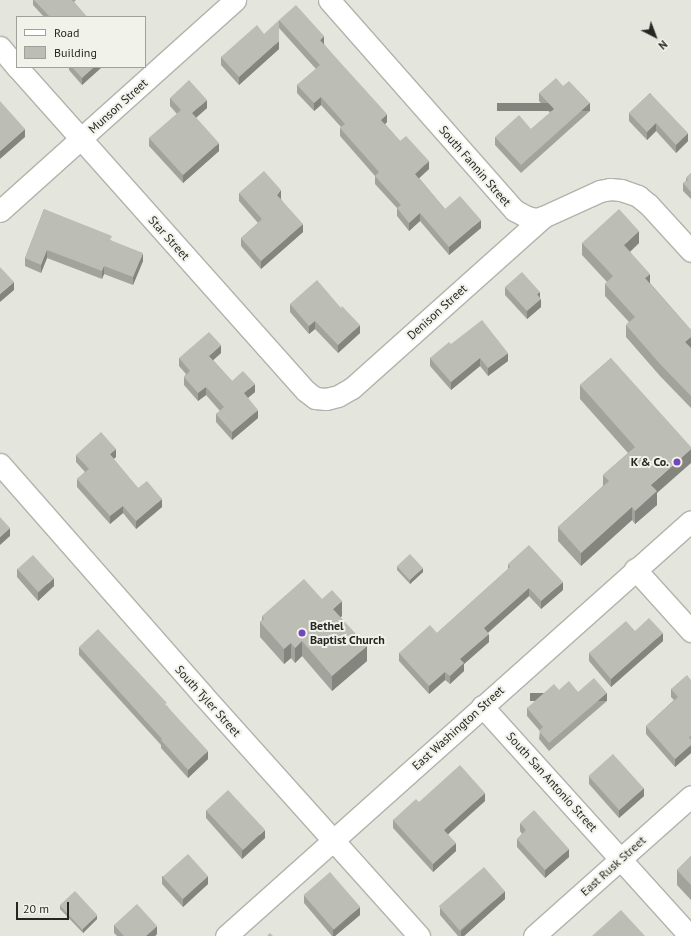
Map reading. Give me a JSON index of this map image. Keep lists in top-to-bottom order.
{
  "streets": {
    "street": [
      "Munson Street",
      "South Fannin Street",
      "Star Street",
      "Denison Street",
      "South Tyler Street",
      "East Washington Street",
      "South San Antonio Street",
      "East Rusk Street"
    ]
  },
  "crossings": [
    ["Munson Street", "Star Street"],
    ["South Fannin Street", "Denison Street"],
    ["Star Street", "Denison Street"],
    ["South Tyler Street", "East Washington Street"],
    ["East Washington Street", "South San Antonio Street"],
    ["South San Antonio Street", "East Rusk Street"]
  ],
  "places": ["K & Co.", "Bethel Baptist Church"],
  "legend": ["Road", "Building"],
  "scale_bar": "20 m",
  "north": "bottom right"
}
